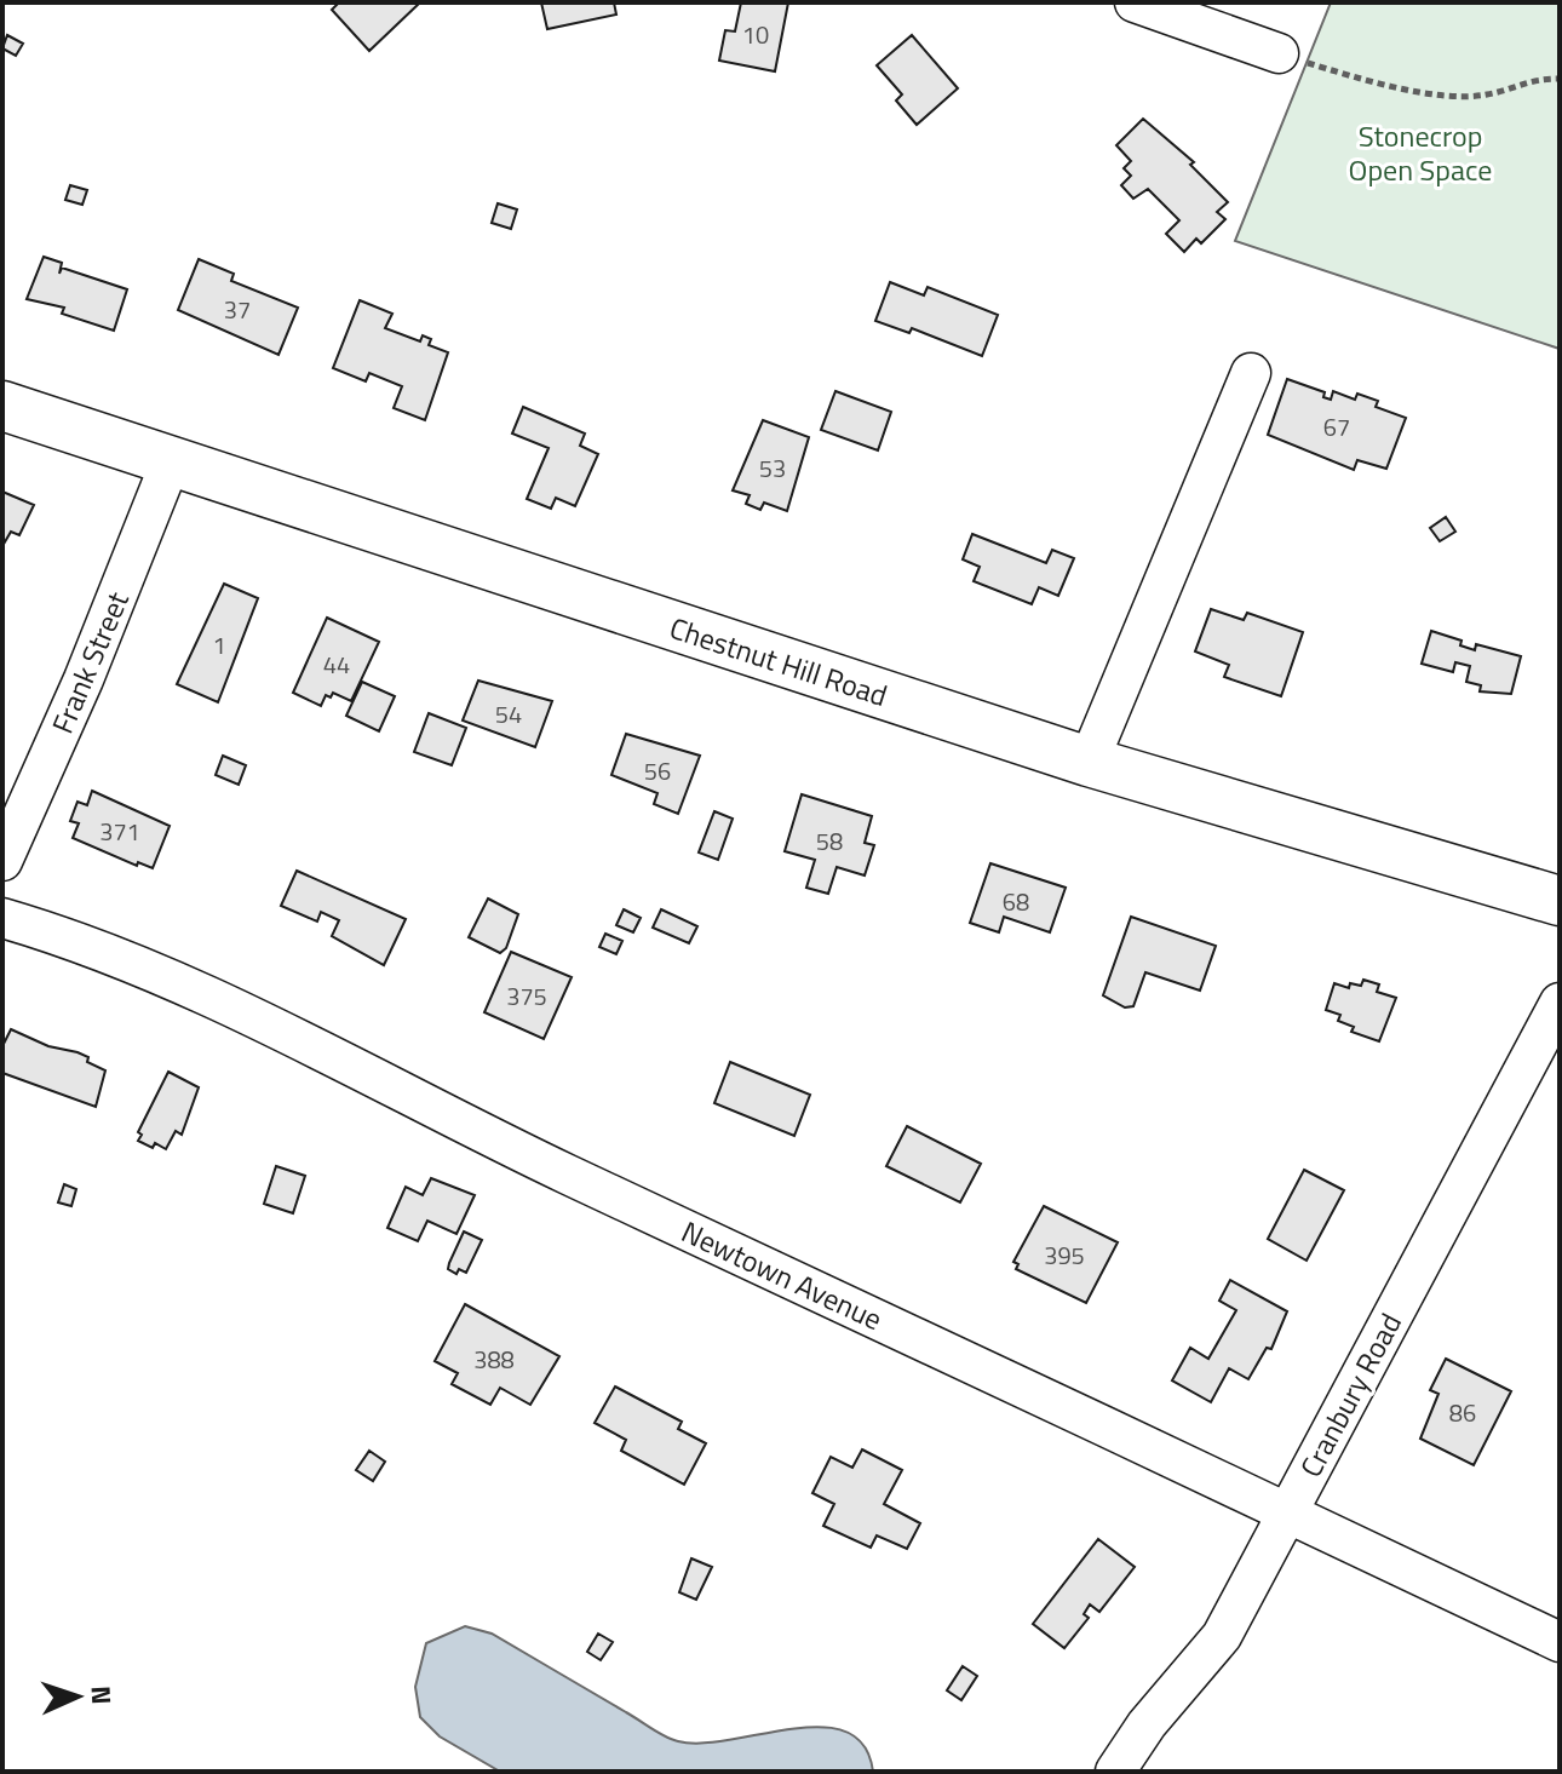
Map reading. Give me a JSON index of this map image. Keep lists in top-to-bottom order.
{
  "streets": {
    "main road": ["Chestnut Hill Road"],
    "street": ["Frank Street", "Newtown Avenue", "Cranbury Road"]
  },
  "crossings": [
    ["Chestnut Hill Road", "Frank Street"],
    ["Newtown Avenue", "Cranbury Road"]
  ],
  "parks": ["Stonecrop Open Space"],
  "house_numbers": [
    "10",
    "37",
    "67",
    "53",
    "1",
    "44",
    "54",
    "56",
    "371",
    "58",
    "68",
    "375",
    "395",
    "388",
    "86"
  ],
  "north": "right"
}
